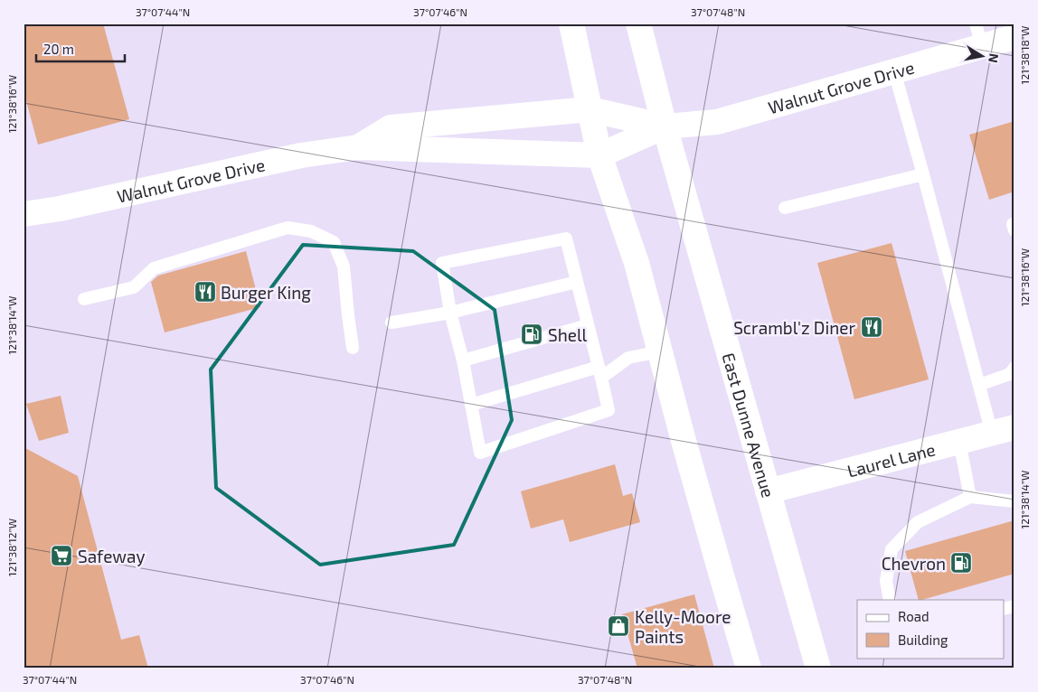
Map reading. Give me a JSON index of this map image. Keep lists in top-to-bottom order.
{
  "streets": {
    "street": ["Walnut Grove Drive", "East Dunne Avenue", "Laurel Lane"]
  },
  "crossings": [
    ["Walnut Grove Drive", "East Dunne Avenue"],
    ["East Dunne Avenue", "Laurel Lane"]
  ],
  "places": {
    "restaurant": ["Burger King", "Scrambl'z Diner"],
    "fuel station": ["Shell", "Chevron"],
    "supermarket": ["Safeway"],
    "shop": ["Kelly-Moore Paints"]
  },
  "legend": ["Road", "Building"],
  "scale_bar": "20 m",
  "north": "right",
  "coordinates": [
    "37°07'44\"N",
    "37°07'46\"N",
    "37°07'48\"N",
    "121°38'18\"W",
    "121°38'16\"W",
    "121°38'14\"W",
    "121°38'12\"W"
  ]
}
